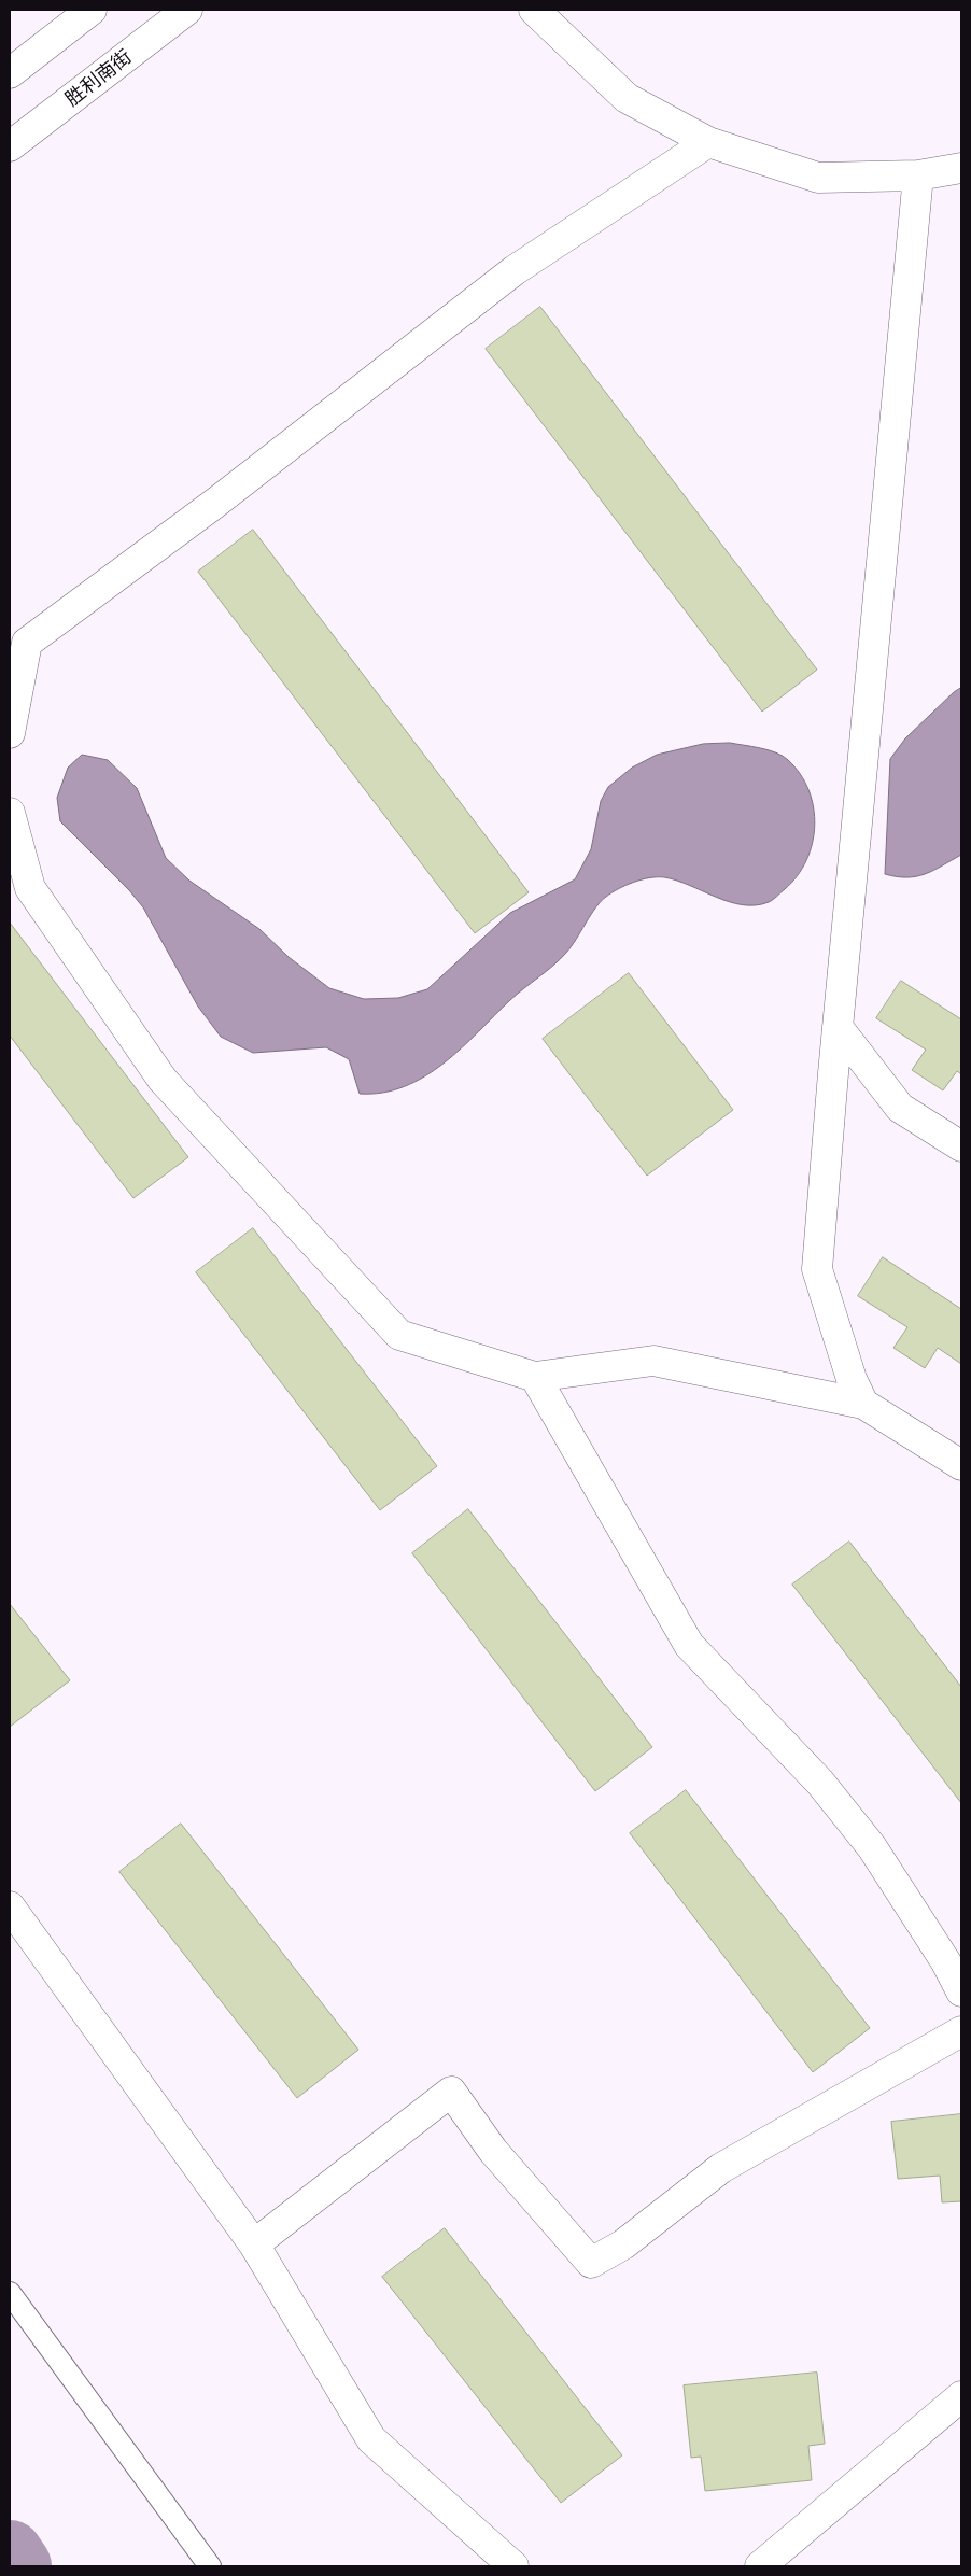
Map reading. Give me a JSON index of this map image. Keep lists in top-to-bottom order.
{
  "streets": {
    "street": ["胜利南街"]
  }
}
